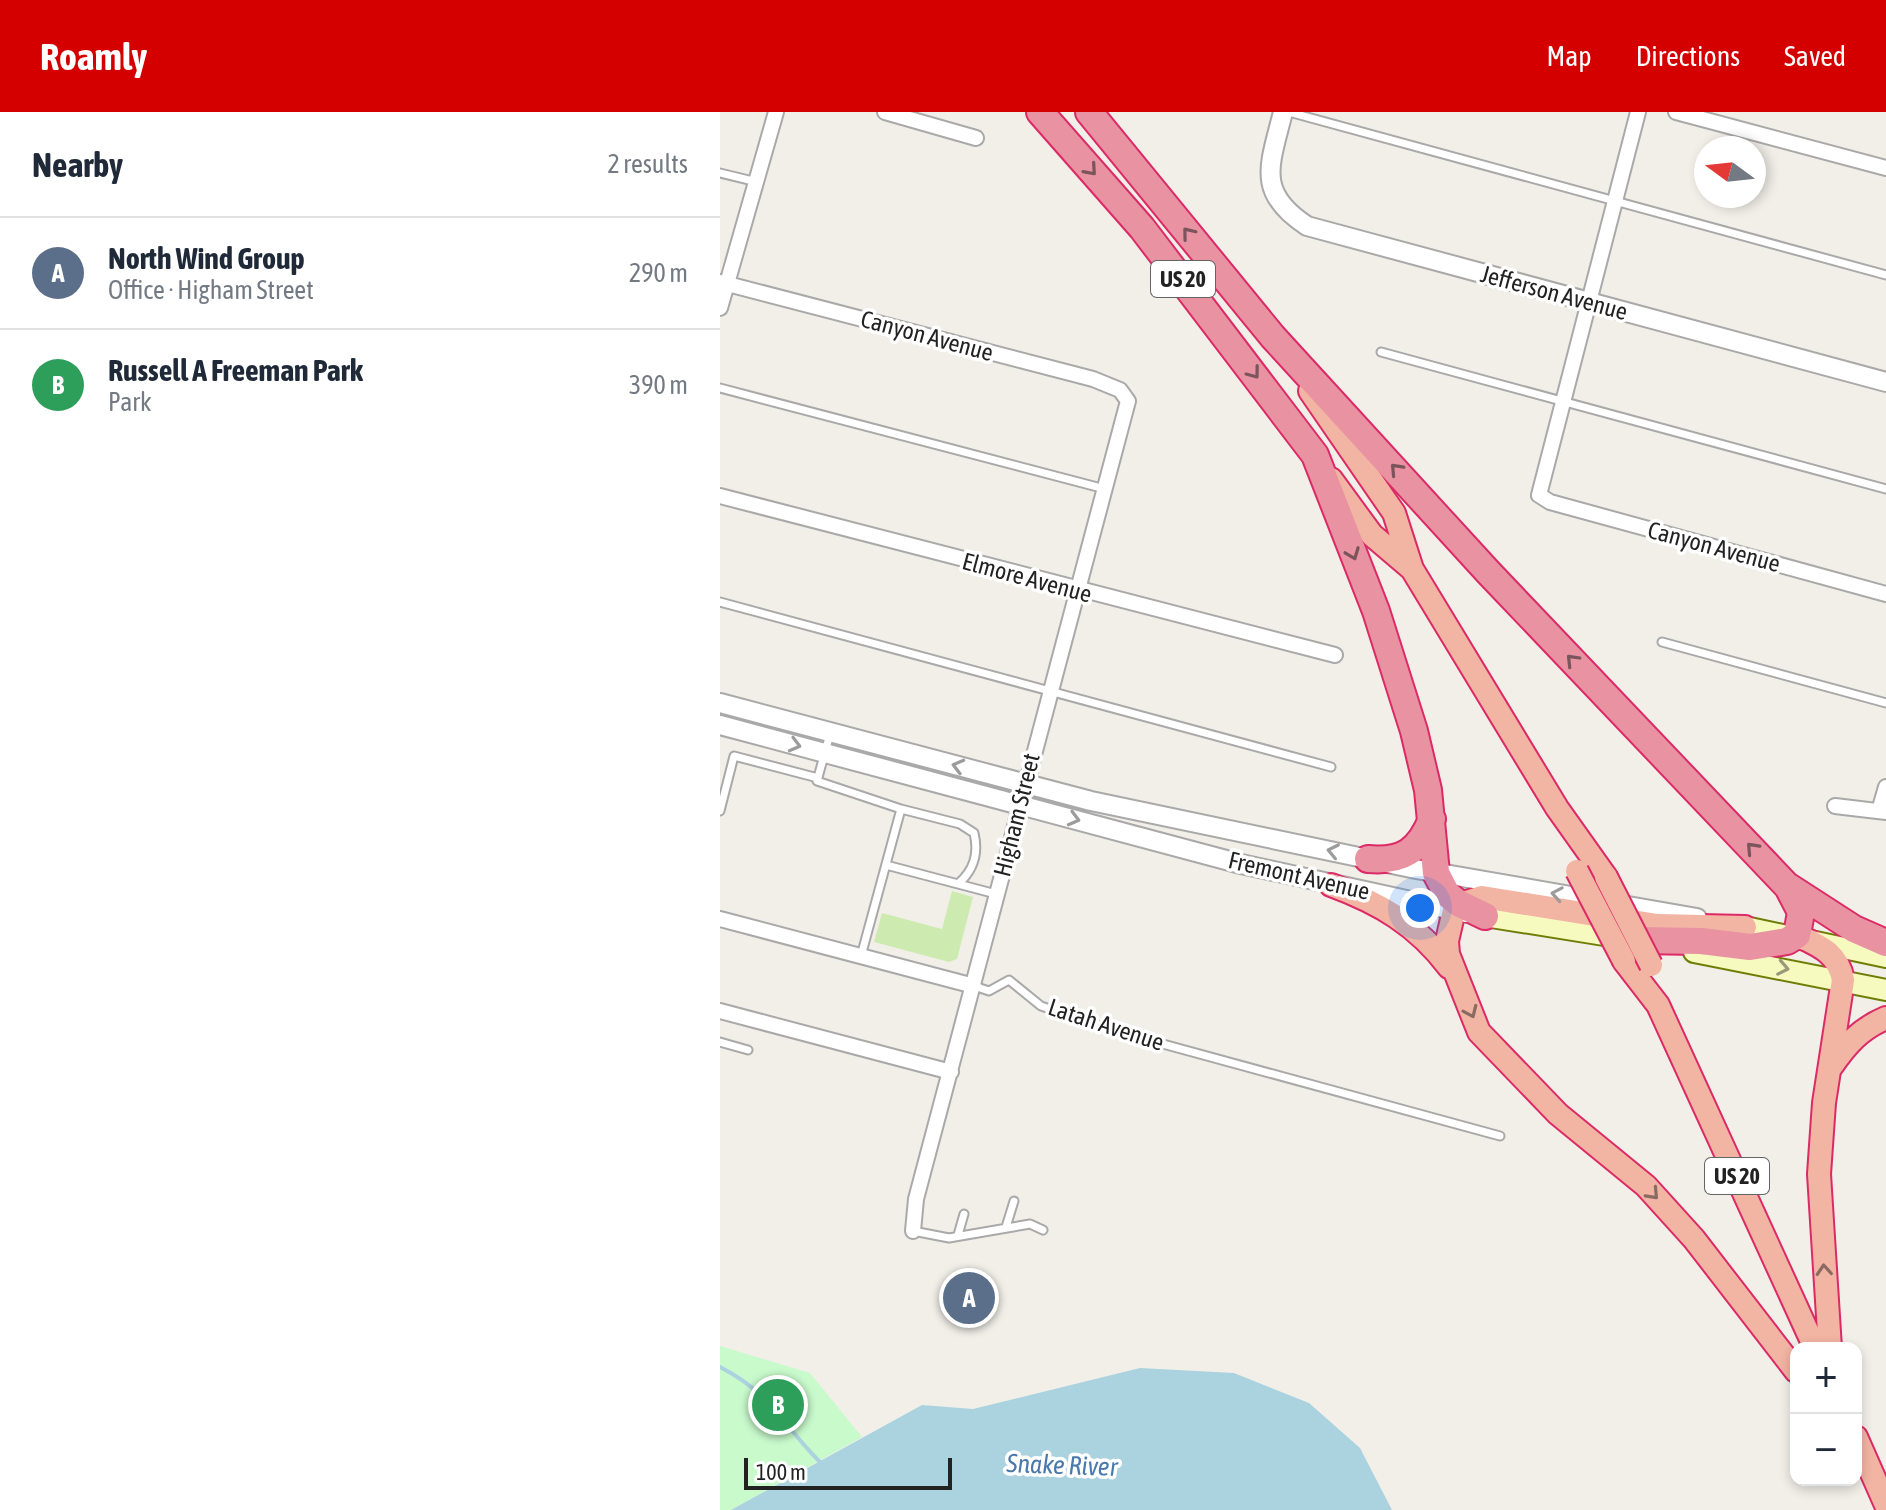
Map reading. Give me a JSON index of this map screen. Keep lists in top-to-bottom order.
{
  "streets": {
    "highway": ["US 20"],
    "main road": ["Fremont Avenue"],
    "street": [
      "Jefferson Avenue",
      "Canyon Avenue",
      "Elmore Avenue",
      "Higham Street",
      "Latah Avenue"
    ]
  },
  "crossings": [
    ["Canyon Avenue", "Higham Street"],
    ["Elmore Avenue", "Higham Street"],
    ["Higham Street", "Fremont Avenue"],
    ["Higham Street", "Latah Avenue"]
  ],
  "water": ["Snake River"],
  "scale_bar": "100 m",
  "north": "left",
  "page": {
    "header": "Roamly",
    "nav": ["Map", "Directions", "Saved"],
    "heading": ["Nearby", "2 results"],
    "list": [
      {
        "mark": "A",
        "name": "North Wind Group",
        "note": "Office · Higham Street",
        "value": "290 m"
      },
      {
        "mark": "B",
        "name": "Russell A Freeman Park",
        "note": "Park",
        "value": "390 m"
      }
    ],
    "pins": ["A", "B"],
    "map_buttons": ["+", "−"],
    "scale": "100 m"
  }
}
